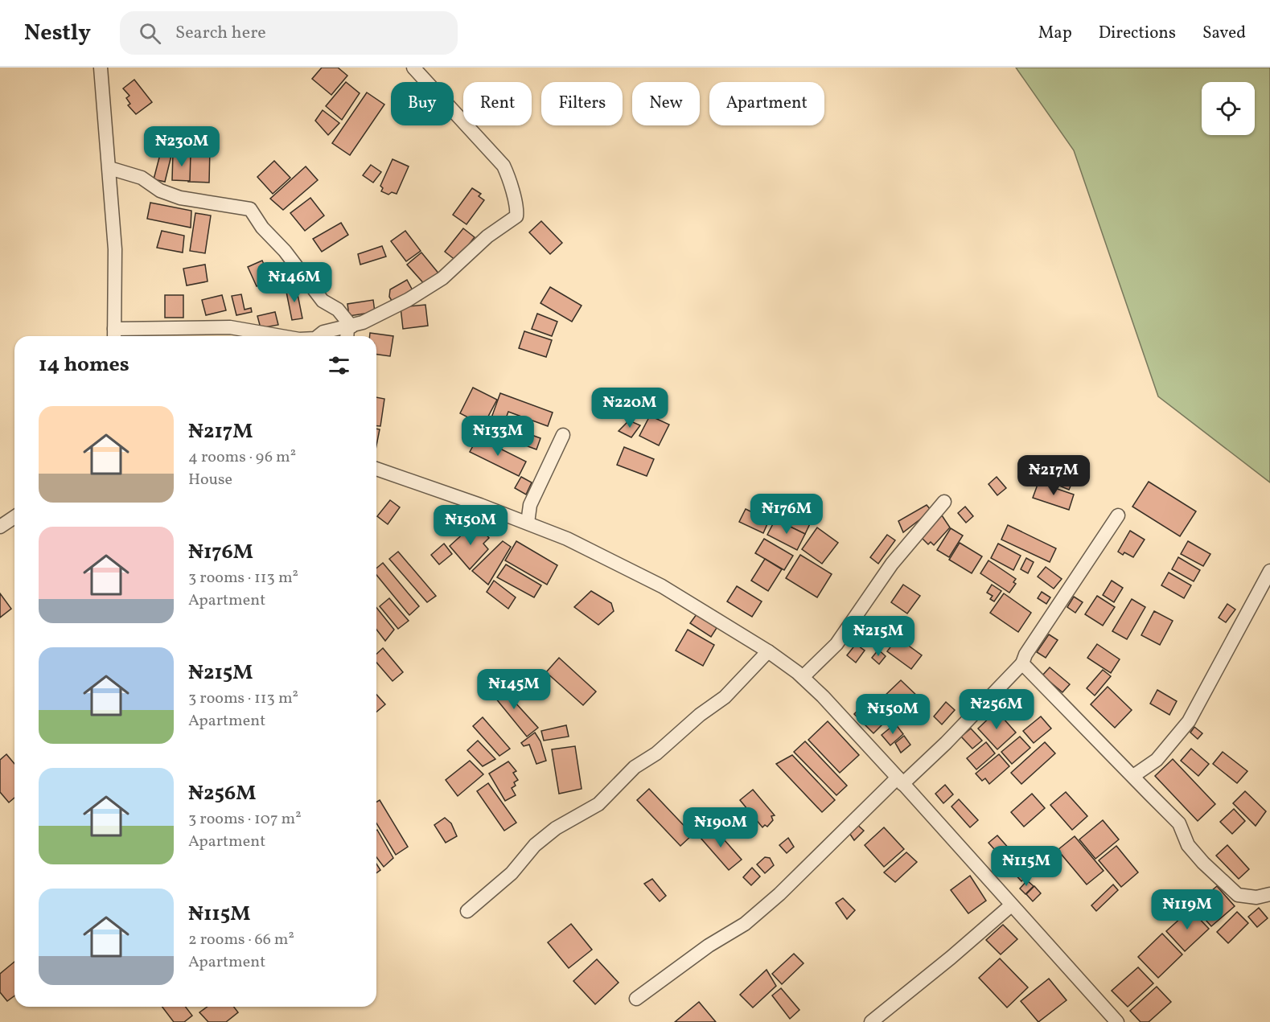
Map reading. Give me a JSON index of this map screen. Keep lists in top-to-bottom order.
{
  "page": {
    "header": "Nestly",
    "search": "Search here",
    "nav": ["Map", "Directions", "Saved"],
    "chip": [
      "Buy",
      "Rent",
      "Filters",
      "New",
      "Apartment"
    ],
    "price": [
      "₦230M",
      "₦146M",
      "₦220M",
      "₦133M",
      "₦217M",
      "₦176M",
      "₦150M",
      "₦215M",
      "₦145M",
      "₦256M",
      "₦150M",
      "₦190M",
      "₦115M",
      "₦119M"
    ],
    "heading": "14 homes",
    "list": [
      {
        "name": "₦217M",
        "note": "4 rooms · 96 m² · House"
      },
      {
        "name": "₦176M",
        "note": "3 rooms · 113 m² · Apartment"
      },
      {
        "name": "₦215M",
        "note": "3 rooms · 113 m² · Apartment"
      },
      {
        "name": "₦256M",
        "note": "3 rooms · 107 m² · Apartment"
      },
      {
        "name": "₦115M",
        "note": "2 rooms · 66 m² · Apartment"
      }
    ]
  }
}
